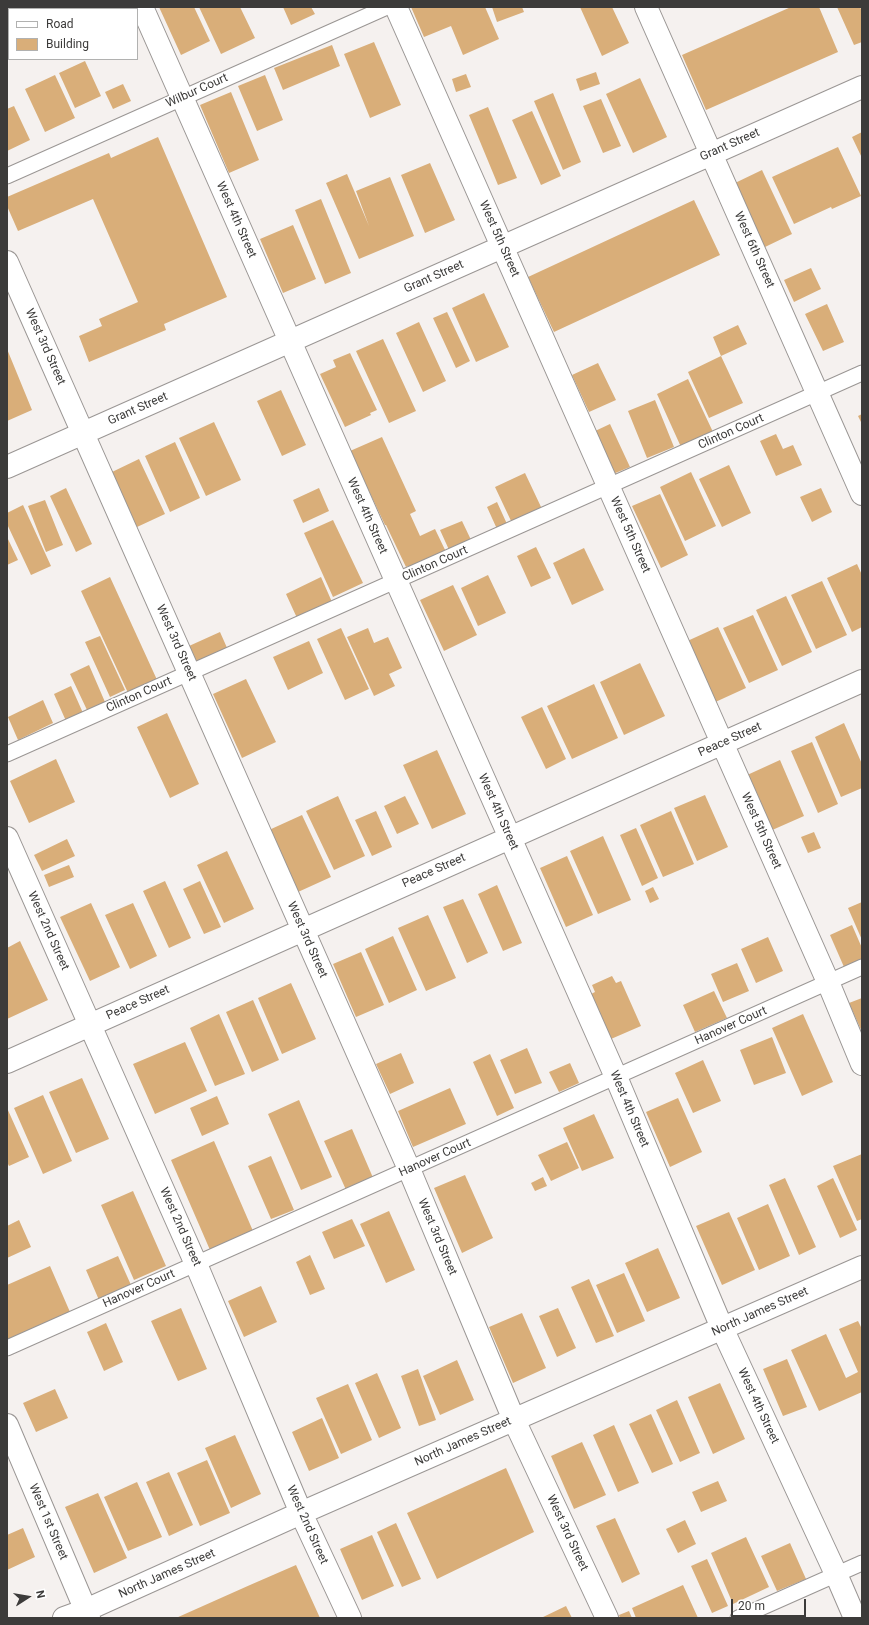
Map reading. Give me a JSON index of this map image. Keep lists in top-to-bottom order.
{
  "streets": {
    "street": [
      "Grant Street",
      "West 4th Street",
      "West 5th Street",
      "West 6th Street",
      "West 3rd Street",
      "Peace Street",
      "West 2nd Street",
      "North James Street",
      "West 1st Street"
    ],
    "lane": ["Wilbur Court", "Clinton Court", "Hanover Court"]
  },
  "crossings": [
    ["Wilbur Court", "West 4th Street"],
    ["Grant Street", "West 4th Street"],
    ["Grant Street", "West 5th Street"],
    ["Grant Street", "West 6th Street"],
    ["Grant Street", "West 3rd Street"],
    ["West 4th Street", "Clinton Court"],
    ["West 4th Street", "Peace Street"],
    ["West 4th Street", "Hanover Court"],
    ["West 4th Street", "North James Street"],
    ["West 5th Street", "Clinton Court"],
    ["West 5th Street", "Peace Street"],
    ["West 5th Street", "Hanover Court"],
    ["West 6th Street", "Clinton Court"],
    ["West 3rd Street", "Clinton Court"],
    ["West 3rd Street", "Peace Street"],
    ["West 3rd Street", "Hanover Court"],
    ["West 3rd Street", "North James Street"],
    ["Peace Street", "West 2nd Street"],
    ["West 2nd Street", "Hanover Court"],
    ["West 2nd Street", "North James Street"],
    ["North James Street", "West 1st Street"]
  ],
  "legend": ["Road", "Building"],
  "scale_bar": "20 m",
  "north": "right"
}
